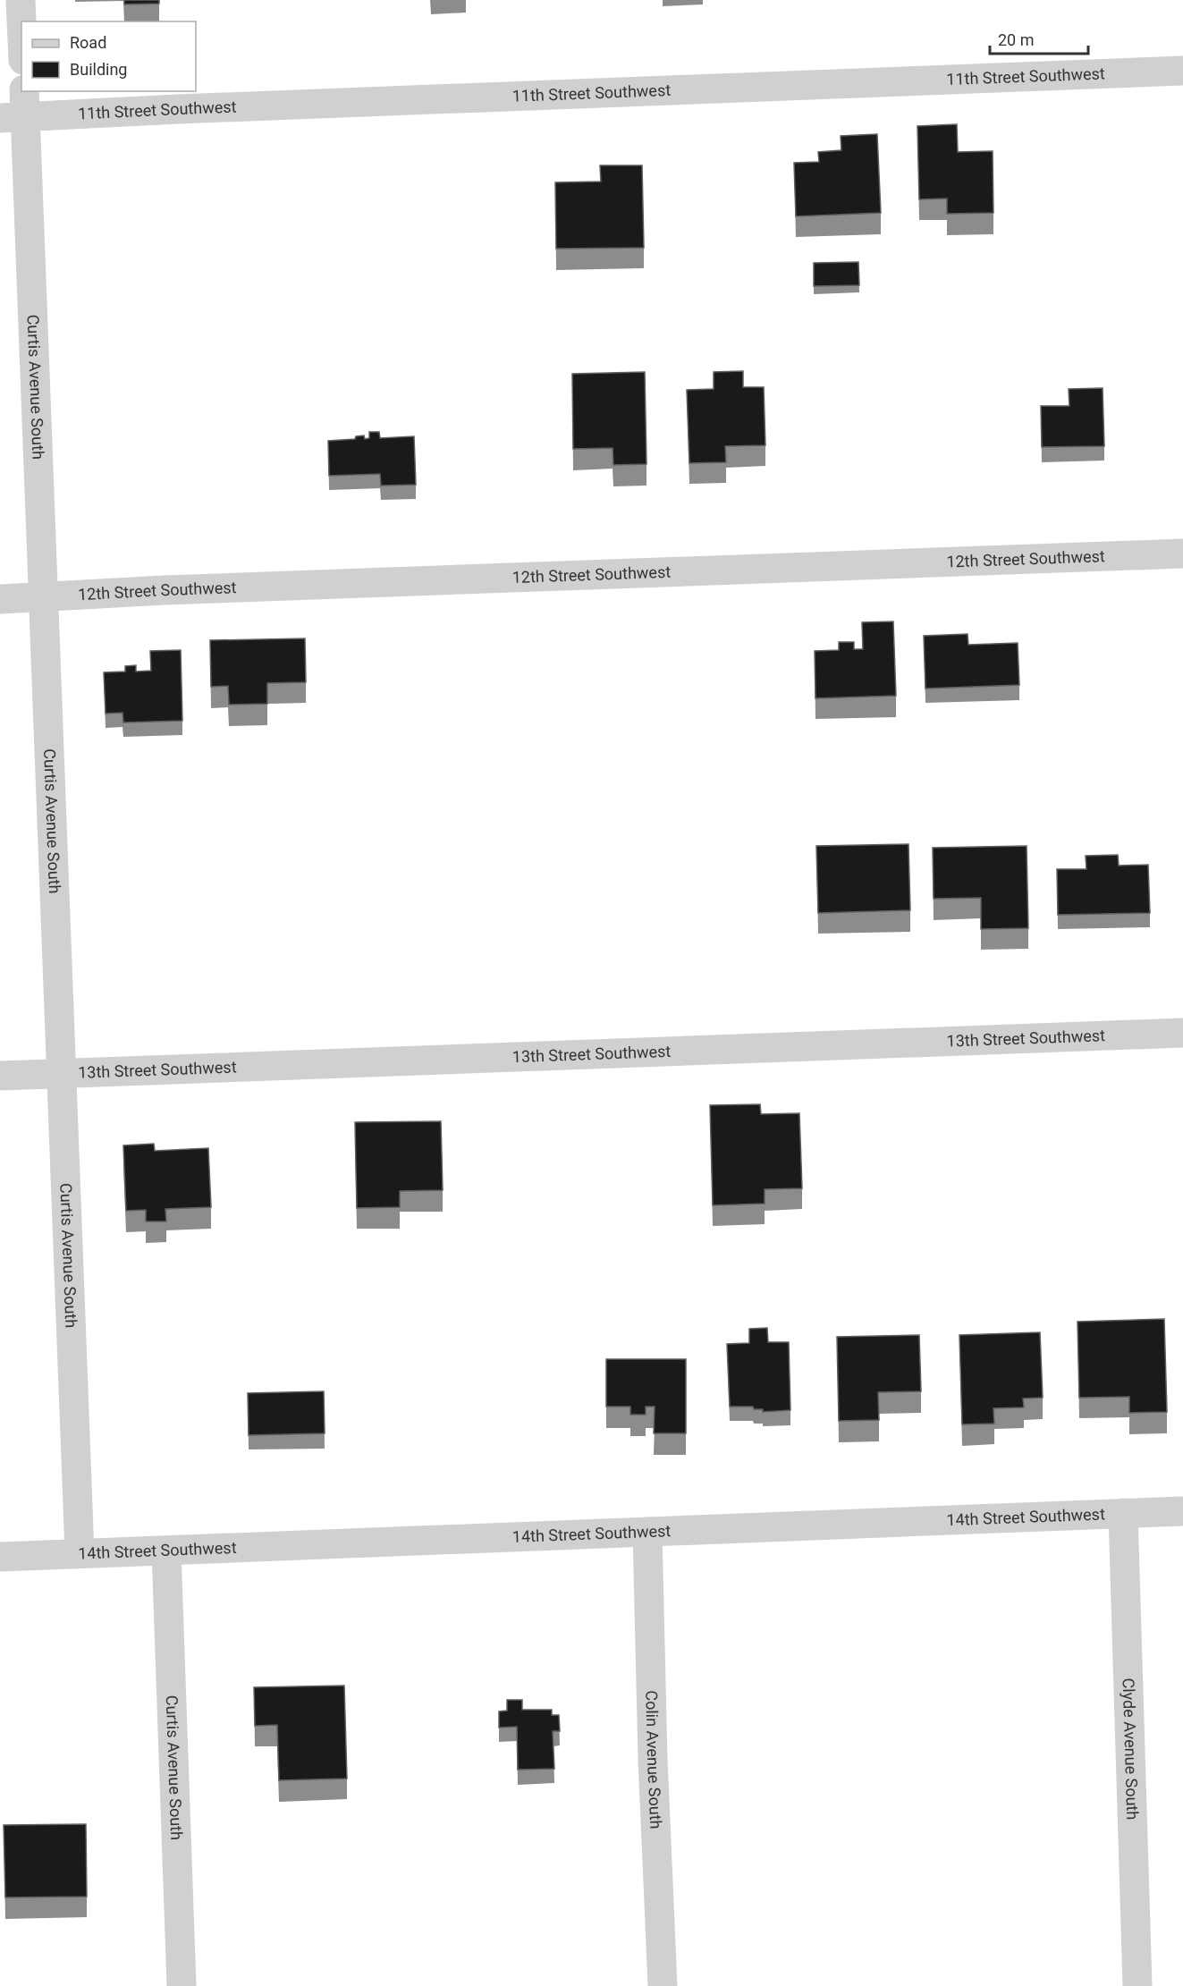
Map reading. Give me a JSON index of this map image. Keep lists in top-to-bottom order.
{
  "streets": {
    "street": [
      "11th Street Southwest",
      "Curtis Avenue South",
      "12th Street Southwest",
      "13th Street Southwest",
      "14th Street Southwest",
      "Clyde Avenue South",
      "Colin Avenue South"
    ]
  },
  "crossings": [
    ["11th Street Southwest", "Curtis Avenue South"],
    ["Curtis Avenue South", "12th Street Southwest"],
    ["Curtis Avenue South", "13th Street Southwest"],
    ["Curtis Avenue South", "14th Street Southwest"],
    ["14th Street Southwest", "Clyde Avenue South"],
    ["14th Street Southwest", "Colin Avenue South"]
  ],
  "legend": ["Road", "Building"],
  "scale_bar": "20 m"
}
